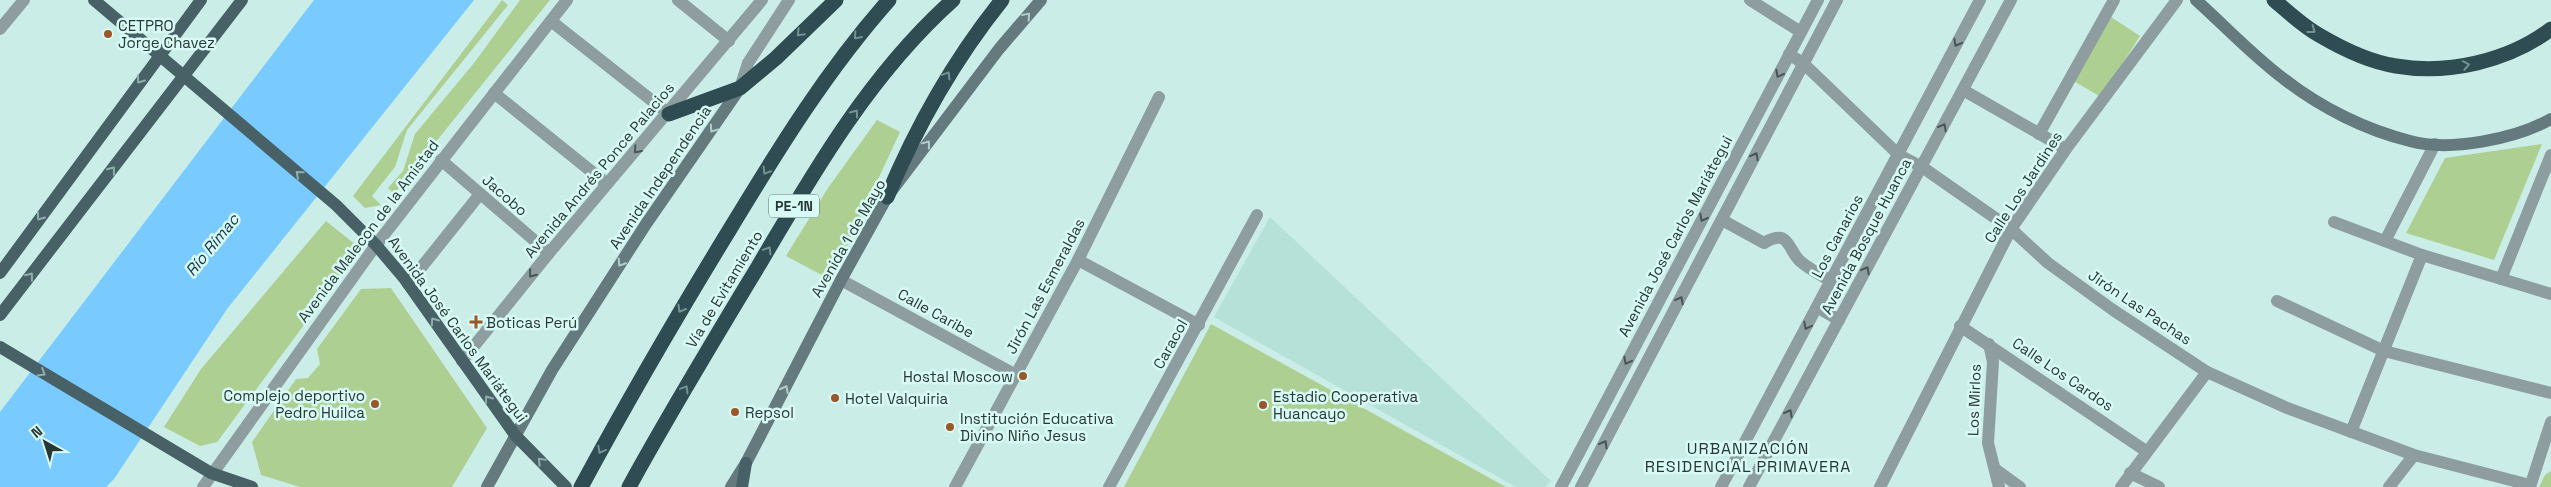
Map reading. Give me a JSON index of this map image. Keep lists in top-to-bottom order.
{
  "streets": {
    "highway": ["PE-1N", "Vía de Evitamiento"],
    "main road": ["Avenida Independencia", "Avenida José Carlos Mariátegui", "Avenida 1 de Mayo"],
    "street": [
      "Avenida Andrés Ponce Palacios",
      "Calle Los Jardines",
      "Jacobo",
      "Avenida Malecon de la Amistad",
      "Los Canarios",
      "Avenida Bosque Huanca",
      "Jirón Las Esmeraldas",
      "Jirón Las Pachas",
      "Calle Caribe",
      "Caracol",
      "Calle Los Cardos",
      "Los Mirlos"
    ]
  },
  "crossings": [
    ["Avenida Andrés Ponce Palacios", "Jacobo"],
    ["Avenida Andrés Ponce Palacios", "Avenida José Carlos Mariátegui"],
    ["Avenida Independencia", "Avenida José Carlos Mariátegui"],
    ["Calle Los Jardines", "Jirón Las Pachas"],
    ["Calle Los Jardines", "Calle Los Cardos"],
    ["Jacobo", "Avenida Malecon de la Amistad"],
    ["Avenida Malecon de la Amistad", "Avenida José Carlos Mariátegui"],
    ["Avenida José Carlos Mariátegui", "Jirón Las Pachas"],
    ["Los Canarios", "Jirón Las Pachas"],
    ["Avenida Bosque Huanca", "Jirón Las Pachas"],
    ["Avenida 1 de Mayo", "Calle Caribe"],
    ["Jirón Las Esmeraldas", "Calle Caribe"],
    ["Calle Los Cardos", "Los Mirlos"]
  ],
  "one_way": [
    "Avenida Independencia",
    "Los Canarios",
    "Avenida Bosque Huanca",
    "Avenida 1 de Mayo"
  ],
  "districts": ["URBANIZACIÓN RESIDENCIAL PRIMAVERA"],
  "water": ["Río Rímac"],
  "places": {
    "other": [
      "CETPRO Jorge Chavez",
      "Hostal Moscow",
      "Hotel Valquiria",
      "Complejo deportivo Pedro Huilca",
      "Estadio Cooperativa Huancayo",
      "Repsol",
      "Institución Educativa Divino Niño Jesus"
    ],
    "health": ["Boticas Perú"]
  },
  "north": "top left"
}
